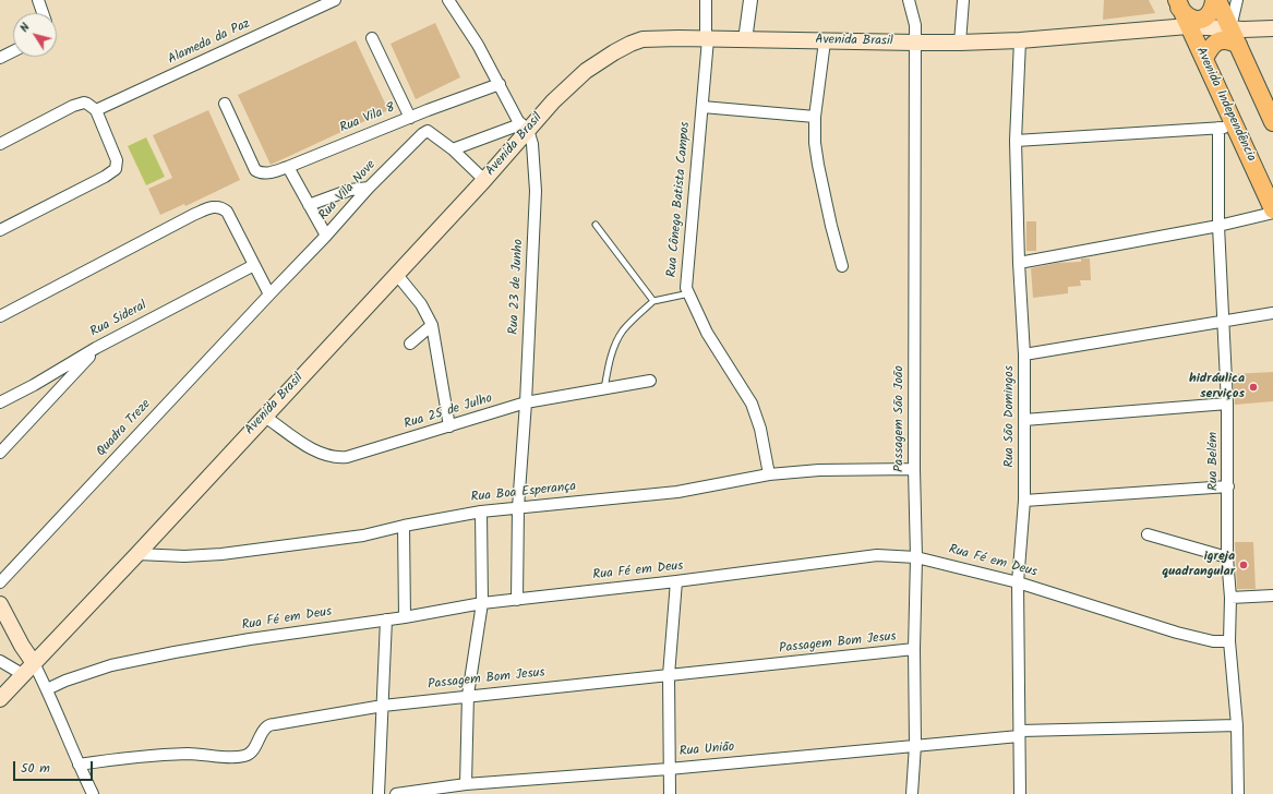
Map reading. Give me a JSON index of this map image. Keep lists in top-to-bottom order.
{
  "streets": {
    "main road": ["Avenida Brasil", "Avenida Independência"],
    "street": [
      "Alameda da Paz",
      "Rua Vila 8",
      "Rua Vila Nove",
      "Rua Cônego Batista Campos",
      "Rua 23 de Junho",
      "Rua Sideral",
      "Rua 25 de Julho",
      "Rua São Domingos",
      "Passagem São João",
      "Quadra Treze",
      "Rua Belém",
      "Rua Boa Esperança",
      "Rua Fé em Deus",
      "Passagem Bom Jesus",
      "Rua União"
    ]
  },
  "crossings": [
    ["Avenida Brasil", "Avenida Independência"],
    ["Avenida Brasil", "Rua Cônego Batista Campos"],
    ["Avenida Brasil", "Rua 23 de Junho"],
    ["Avenida Brasil", "Rua 25 de Julho"],
    ["Avenida Brasil", "Rua São Domingos"],
    ["Avenida Brasil", "Passagem São João"],
    ["Avenida Brasil", "Rua Boa Esperança"],
    ["Avenida Independência", "Rua Belém"],
    ["Rua Vila 8", "Rua 23 de Junho"],
    ["Rua Vila Nove", "Quadra Treze"],
    ["Rua Cônego Batista Campos", "Rua Boa Esperança"],
    ["Rua 23 de Junho", "Rua 25 de Julho"],
    ["Rua 23 de Junho", "Rua Boa Esperança"],
    ["Rua 23 de Junho", "Rua Fé em Deus"],
    ["Rua São Domingos", "Rua Fé em Deus"],
    ["Rua São Domingos", "Rua União"],
    ["Passagem São João", "Rua Boa Esperança"],
    ["Passagem São João", "Rua Fé em Deus"],
    ["Passagem São João", "Passagem Bom Jesus"],
    ["Passagem São João", "Rua União"],
    ["Rua Belém", "Rua Fé em Deus"],
    ["Rua Belém", "Rua União"]
  ],
  "places": ["hidráulica serviços", "igreja quadrangular"],
  "scale_bar": "50 m",
  "north": "top left"
}
